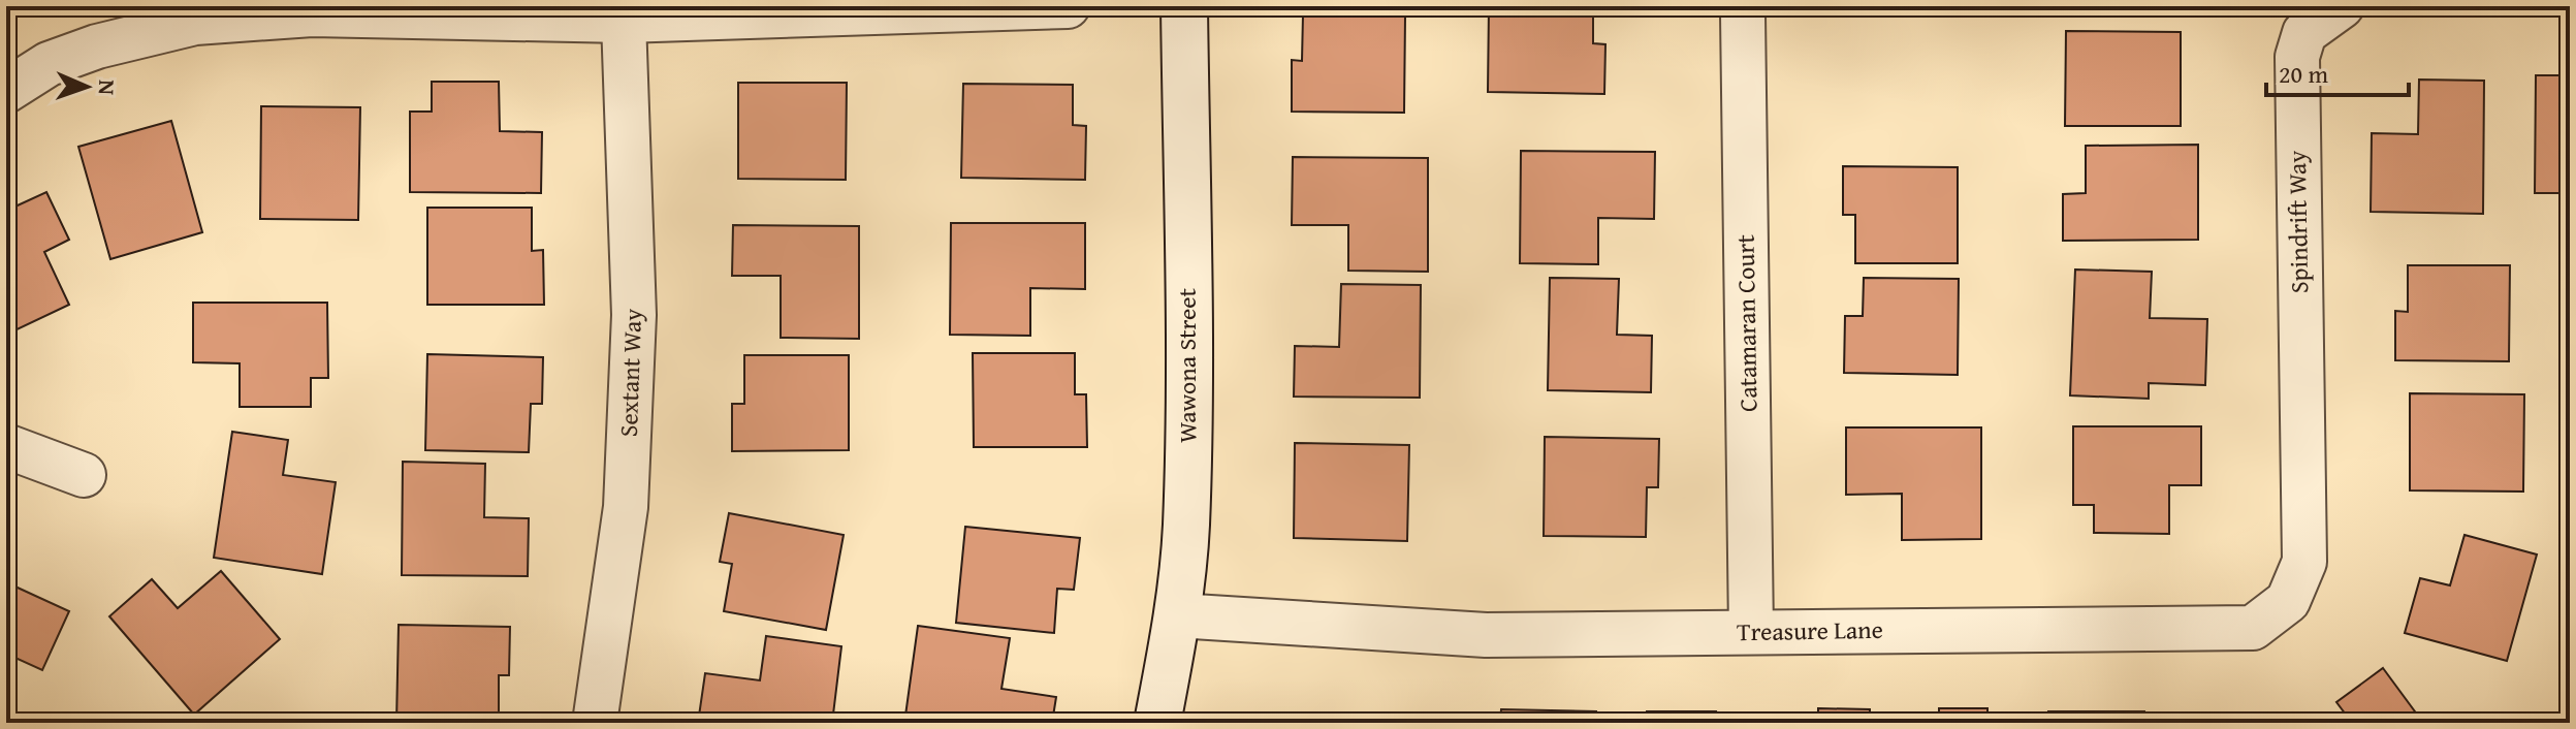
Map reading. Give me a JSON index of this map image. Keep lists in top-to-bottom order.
{
  "streets": {
    "street": [
      "Spindrift Way",
      "Catamaran Court",
      "Wawona Street",
      "Sextant Way",
      "Treasure Lane"
    ]
  },
  "crossings": [
    ["Spindrift Way", "Treasure Lane"],
    ["Catamaran Court", "Treasure Lane"],
    ["Wawona Street", "Treasure Lane"]
  ],
  "scale_bar": "20 m",
  "north": "right"
}
